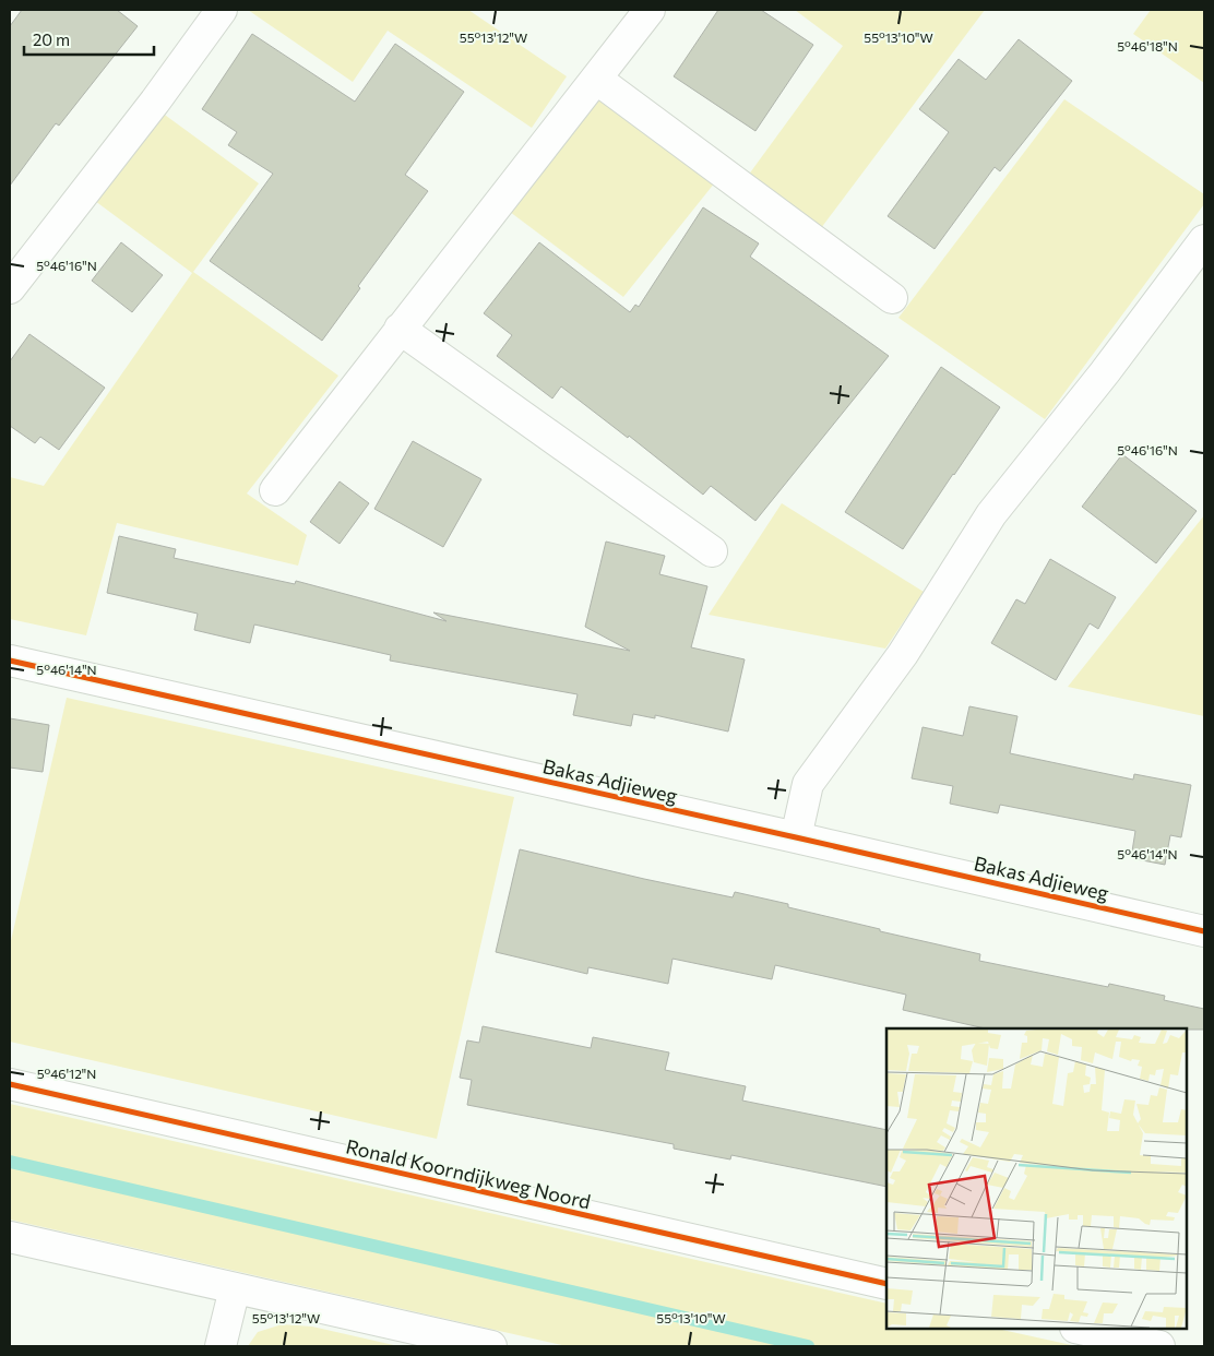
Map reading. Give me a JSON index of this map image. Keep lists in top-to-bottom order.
{
  "streets": {
    "street": ["Bakas Adjieweg", "Ronald Koorndijkweg Noord"]
  },
  "scale_bar": "20 m",
  "coordinates": [
    "55°13'12\"W",
    "55°13'10\"W",
    "5°46'18\"N",
    "5°46'16\"N",
    "5°46'14\"N",
    "5°46'12\"N"
  ]
}
